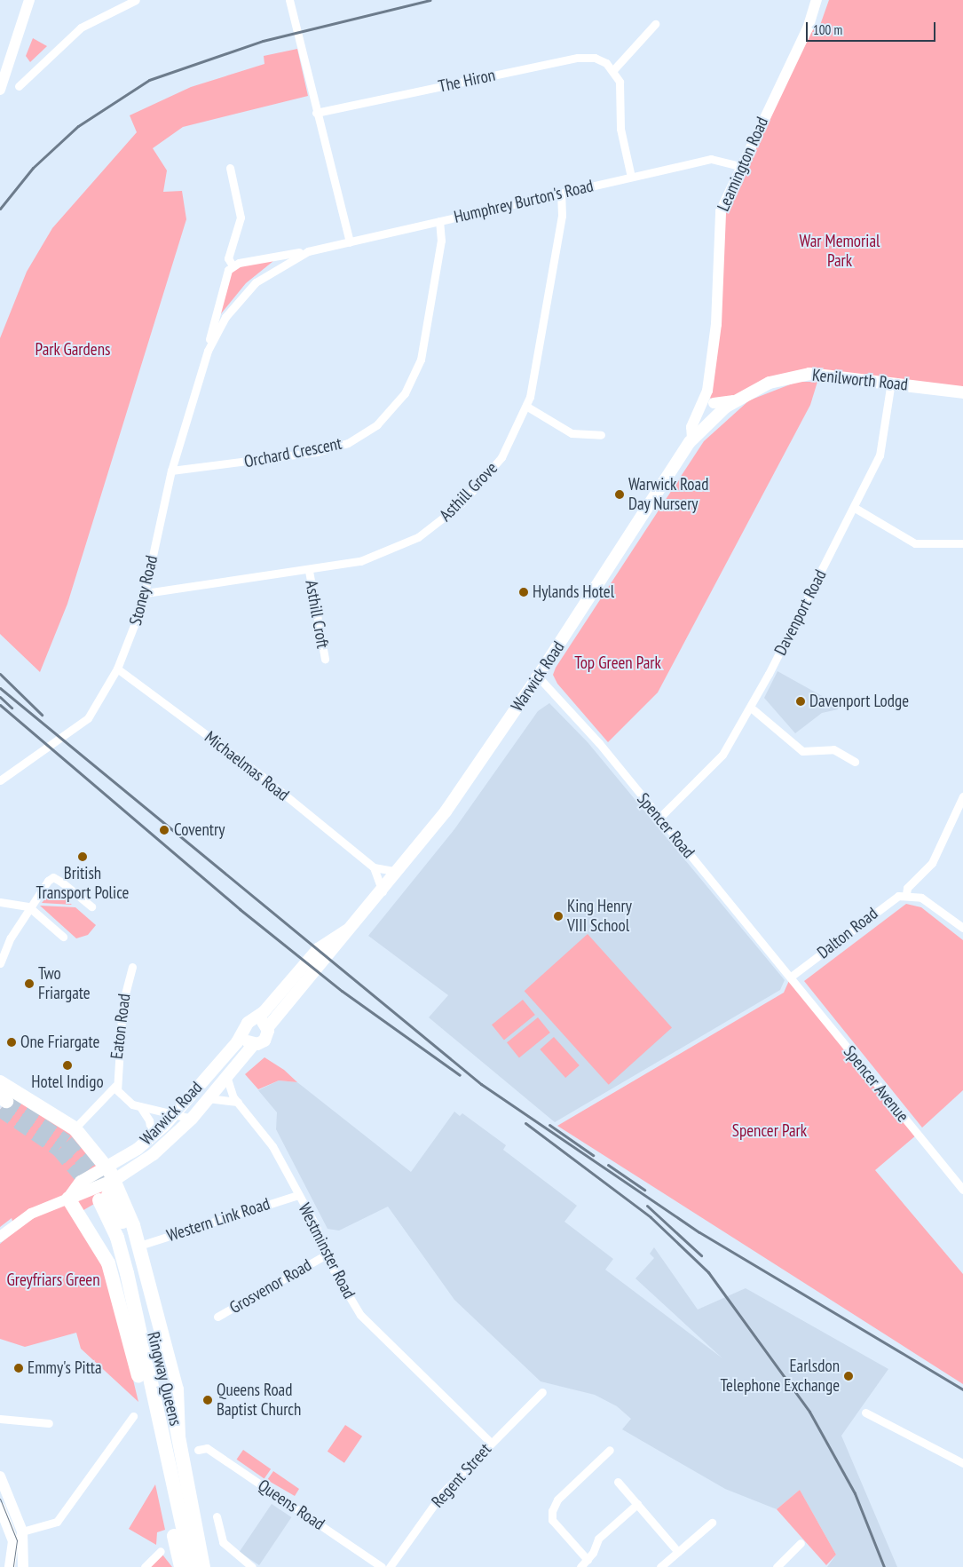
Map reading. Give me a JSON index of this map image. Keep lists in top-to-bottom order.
{
  "streets": {
    "highway": ["Ringway Queens"],
    "main road": ["Leamington Road", "Kenilworth Road", "Warwick Road"],
    "street": [
      "The Hiron",
      "Humphrey Burton's Road",
      "Orchard Crescent",
      "Asthill Grove",
      "Stoney Road",
      "Davenport Road",
      "Asthill Croft",
      "Michaelmas Road",
      "Spencer Road",
      "Dalton Road",
      "Eaton Road",
      "Spencer Avenue",
      "Western Link Road",
      "Westminster Road",
      "Grosvenor Road",
      "Regent Street",
      "Queens Road"
    ]
  },
  "crossings": [
    ["Leamington Road", "Humphrey Burton's Road"],
    ["Leamington Road", "Warwick Road"],
    ["Humphrey Burton's Road", "Orchard Crescent"],
    ["Humphrey Burton's Road", "Asthill Grove"],
    ["Humphrey Burton's Road", "Stoney Road"],
    ["Kenilworth Road", "Davenport Road"],
    ["Kenilworth Road", "Warwick Road"],
    ["Orchard Crescent", "Stoney Road"],
    ["Asthill Grove", "Stoney Road"],
    ["Asthill Grove", "Asthill Croft"],
    ["Stoney Road", "Michaelmas Road"],
    ["Davenport Road", "Spencer Road"],
    ["Warwick Road", "Michaelmas Road"],
    ["Warwick Road", "Spencer Road"],
    ["Warwick Road", "Westminster Road"],
    ["Spencer Road", "Dalton Road"],
    ["Spencer Road", "Spencer Avenue"],
    ["Dalton Road", "Spencer Avenue"],
    ["Western Link Road", "Westminster Road"],
    ["Westminster Road", "Grosvenor Road"],
    ["Westminster Road", "Regent Street"]
  ],
  "parks": [
    "War Memorial Park",
    "Park Gardens",
    "Top Green Park",
    "Spencer Park",
    "Greyfriars Green"
  ],
  "places": [
    "Warwick Road Day Nursery",
    "Hylands Hotel",
    "Davenport Lodge",
    "Coventry",
    "British Transport Police",
    "King Henry VIII School",
    "Two Friargate",
    "One Friargate",
    "Hotel Indigo",
    "Emmy's Pitta",
    "Earlsdon Telephone Exchange",
    "Queens Road Baptist Church"
  ],
  "scale_bar": "100 m"
}
